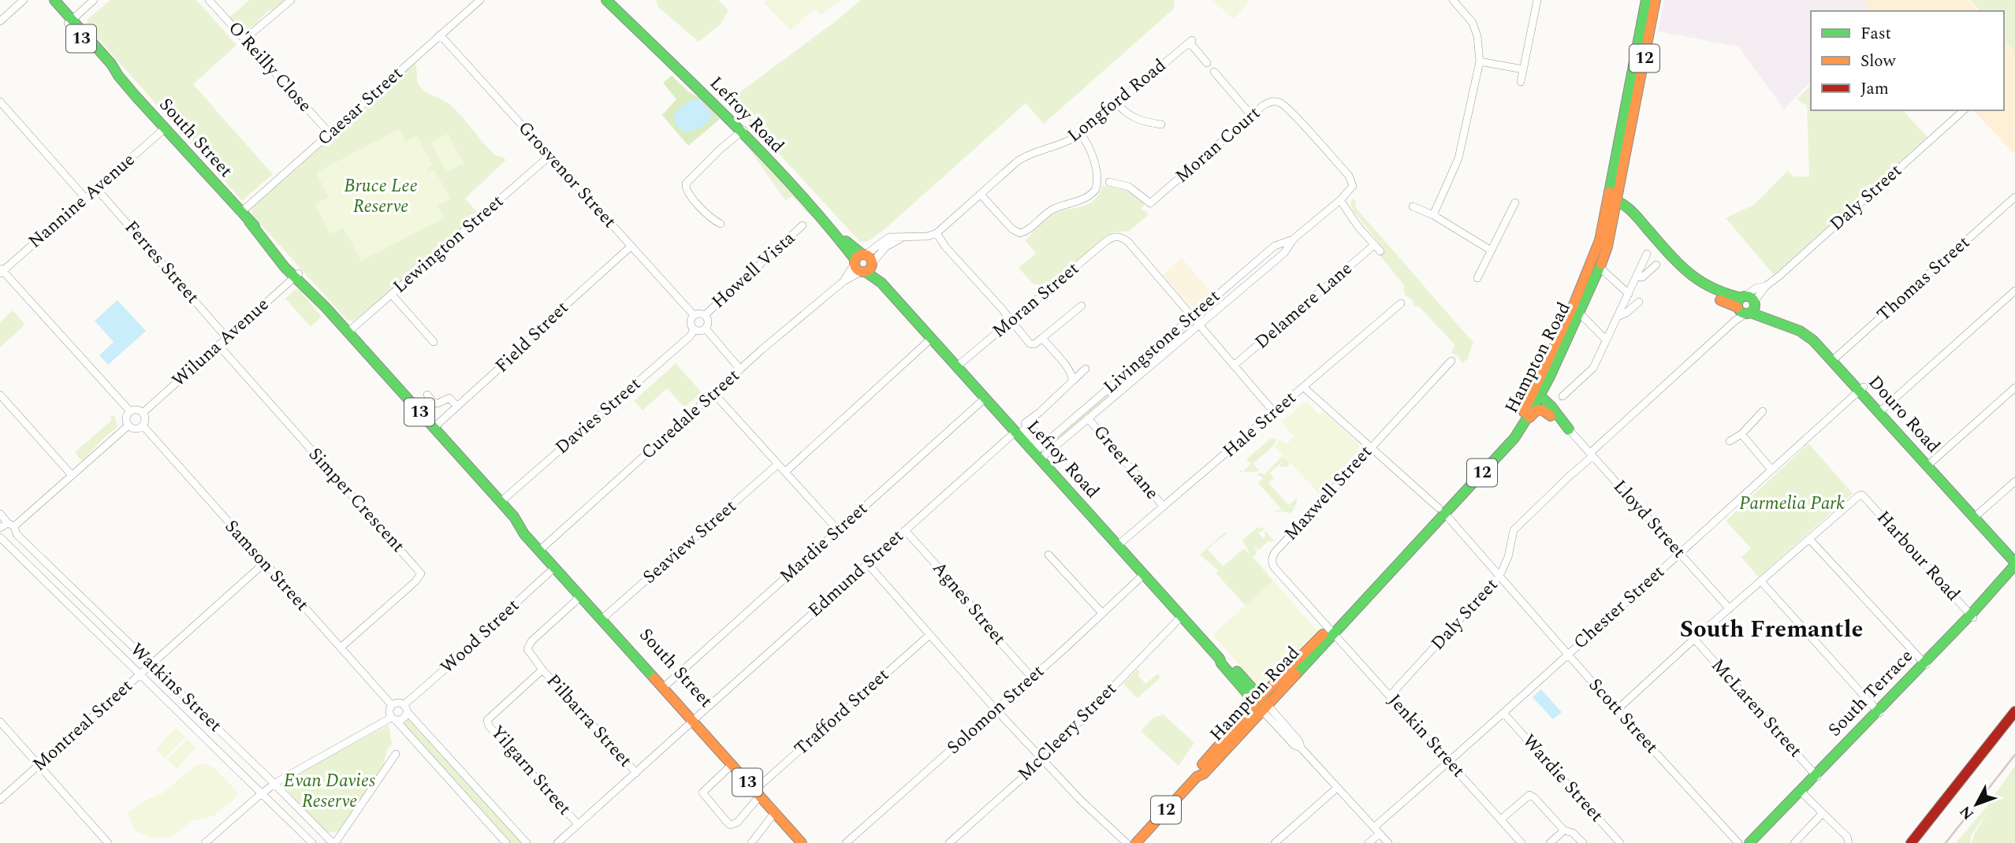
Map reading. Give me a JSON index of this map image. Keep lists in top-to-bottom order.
{
  "streets": {
    "main road": [
      "13",
      "12",
      "Lefroy Road",
      "South Street",
      "Hampton Road",
      "Douro Road",
      "South Terrace"
    ],
    "street": [
      "O'Reilly Close",
      "Longford Road",
      "Caesar Street",
      "Moran Court",
      "Grosvenor Street",
      "Daly Street",
      "Nannine Avenue",
      "Lewington Street",
      "Ferres Street",
      "Howell Vista",
      "Thomas Street",
      "Moran Street",
      "Delamere Lane",
      "Field Street",
      "Livingstone Street",
      "Wiluna Avenue",
      "Curedale Street",
      "Davies Street",
      "Hale Street",
      "Greer Lane",
      "Maxwell Street",
      "Simper Crescent",
      "Lloyd Street",
      "Seaview Street",
      "Mardie Street",
      "Harbour Road",
      "Samson Street",
      "Edmund Street",
      "Agnes Street",
      "Chester Street",
      "Wood Street",
      "Watkins Street",
      "McLaren Street",
      "Solomon Street",
      "Trafford Street",
      "Scott Street",
      "Pilbarra Street",
      "Montreal Street",
      "McCleery Street",
      "Jenkin Street",
      "Yilgarn Street",
      "Wardie Street"
    ]
  },
  "crossings": [
    ["O'Reilly Close", "Caesar Street"],
    ["Caesar Street", "South Street"],
    ["Caesar Street", "Grosvenor Street"],
    ["Lefroy Road", "Moran Street"],
    ["Lefroy Road", "Livingstone Street"],
    ["Lefroy Road", "Hampton Road"],
    ["Lefroy Road", "Curedale Street"],
    ["Lefroy Road", "Hale Street"],
    ["Lefroy Road", "Mardie Street"],
    ["Lefroy Road", "Edmund Street"],
    ["Lefroy Road", "Chester Street"],
    ["Lefroy Road", "Solomon Street"],
    ["Lefroy Road", "McCleery Street"],
    ["South Street", "Nannine Avenue"],
    ["South Street", "Lewington Street"],
    ["South Street", "Field Street"],
    ["South Street", "Wiluna Avenue"],
    ["South Street", "Curedale Street"],
    ["South Street", "Davies Street"],
    ["South Street", "Seaview Street"],
    ["South Street", "Mardie Street"],
    ["South Street", "Edmund Street"],
    ["South Street", "Wood Street"],
    ["South Street", "Trafford Street"],
    ["South Street", "Pilbarra Street"],
    ["Moran Court", "Livingstone Street"],
    ["Grosvenor Street", "Lewington Street"],
    ["Grosvenor Street", "Howell Vista"],
    ["Grosvenor Street", "Field Street"],
    ["Grosvenor Street", "Davies Street"],
    ["Daly Street", "Douro Road"],
    ["Daly Street", "Lloyd Street"],
    ["Daly Street", "Scott Street"],
    ["Daly Street", "Jenkin Street"],
    ["Nannine Avenue", "Ferres Street"],
    ["Ferres Street", "Wiluna Avenue"],
    ["Howell Vista", "Davies Street"],
    ["Thomas Street", "Douro Road"],
    ["Moran Street", "Livingstone Street"],
    ["Livingstone Street", "Greer Lane"],
    ["Wiluna Avenue", "Simper Crescent"],
    ["Wiluna Avenue", "Samson Street"],
    ["Hampton Road", "Douro Road"],
    ["Hampton Road", "Maxwell Street"],
    ["Hampton Road", "Scott Street"],
    ["Hampton Road", "Jenkin Street"],
    ["Douro Road", "Chester Street"],
    ["Douro Road", "South Terrace"],
    ["Hale Street", "Greer Lane"],
    ["Hale Street", "Scott Street"],
    ["Maxwell Street", "Scott Street"],
    ["Maxwell Street", "Jenkin Street"],
    ["Simper Crescent", "Samson Street"],
    ["Lloyd Street", "Chester Street"],
    ["Harbour Road", "South Terrace"],
    ["Samson Street", "Wood Street"],
    ["Samson Street", "Montreal Street"],
    ["Edmund Street", "Agnes Street"],
    ["Edmund Street", "Pilbarra Street"],
    ["Edmund Street", "Yilgarn Street"],
    ["Agnes Street", "Solomon Street"],
    ["Chester Street", "Scott Street"],
    ["Chester Street", "Jenkin Street"],
    ["Chester Street", "Wardie Street"],
    ["Watkins Street", "Montreal Street"],
    ["South Terrace", "McLaren Street"],
    ["Pilbarra Street", "Yilgarn Street"]
  ],
  "districts": ["South Fremantle"],
  "parks": ["Bruce Lee Reserve", "Parmelia Park", "Evan Davies Reserve"],
  "legend": ["Fast", "Slow", "Jam"],
  "north": "bottom left"
}
